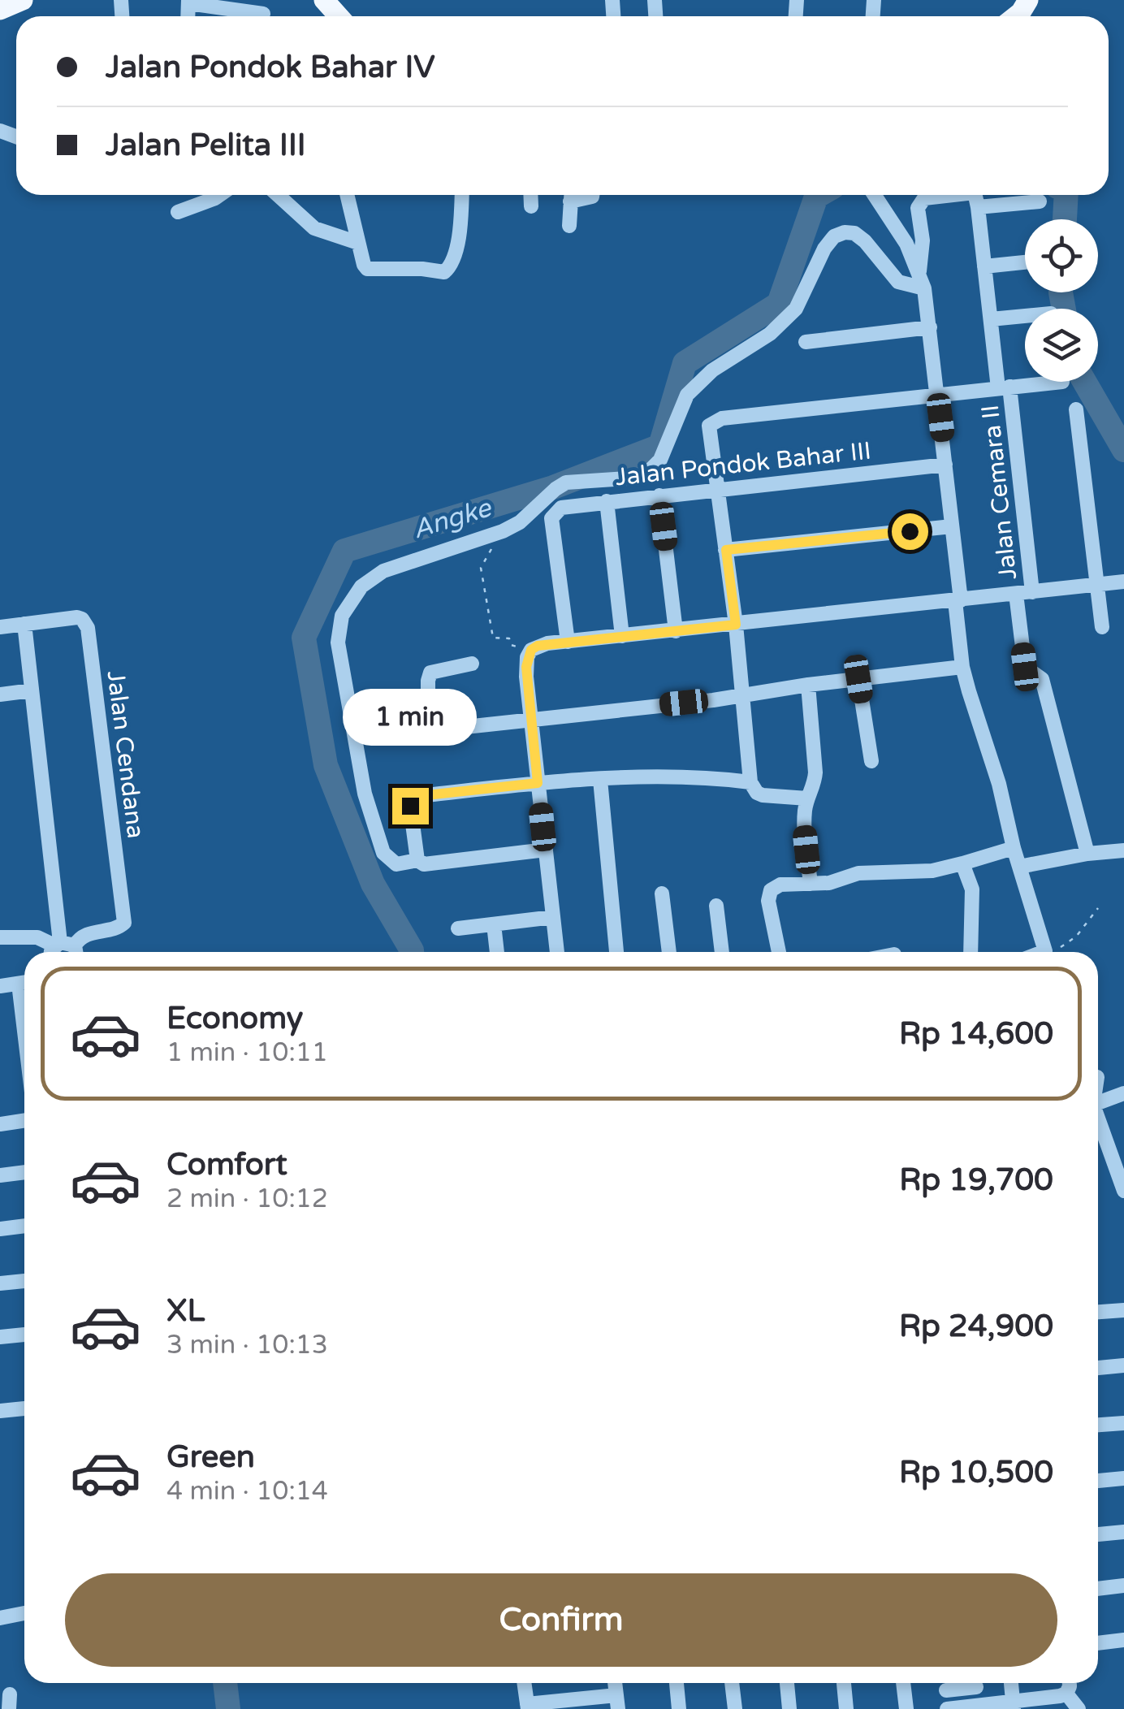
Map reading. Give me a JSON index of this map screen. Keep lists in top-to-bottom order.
{
  "streets": {
    "street": ["Jalan Pondok Bahar III", "Jalan Cemara II", "Jalan Cendana"]
  },
  "water": ["Angke"],
  "page": {
    "banner": ["Jalan Pondok Bahar IV", "Jalan Pelita III"],
    "bubble": "1 min",
    "list": [
      {
        "name": "Economy",
        "note": "1 min · 10:11",
        "value": "Rp 14,600"
      },
      {
        "name": "Comfort",
        "note": "2 min · 10:12",
        "value": "Rp 19,700"
      },
      {
        "name": "XL",
        "note": "3 min · 10:13",
        "value": "Rp 24,900"
      },
      {
        "name": "Green",
        "note": "4 min · 10:14",
        "value": "Rp 10,500"
      }
    ],
    "buttons": "Confirm"
  }
}
